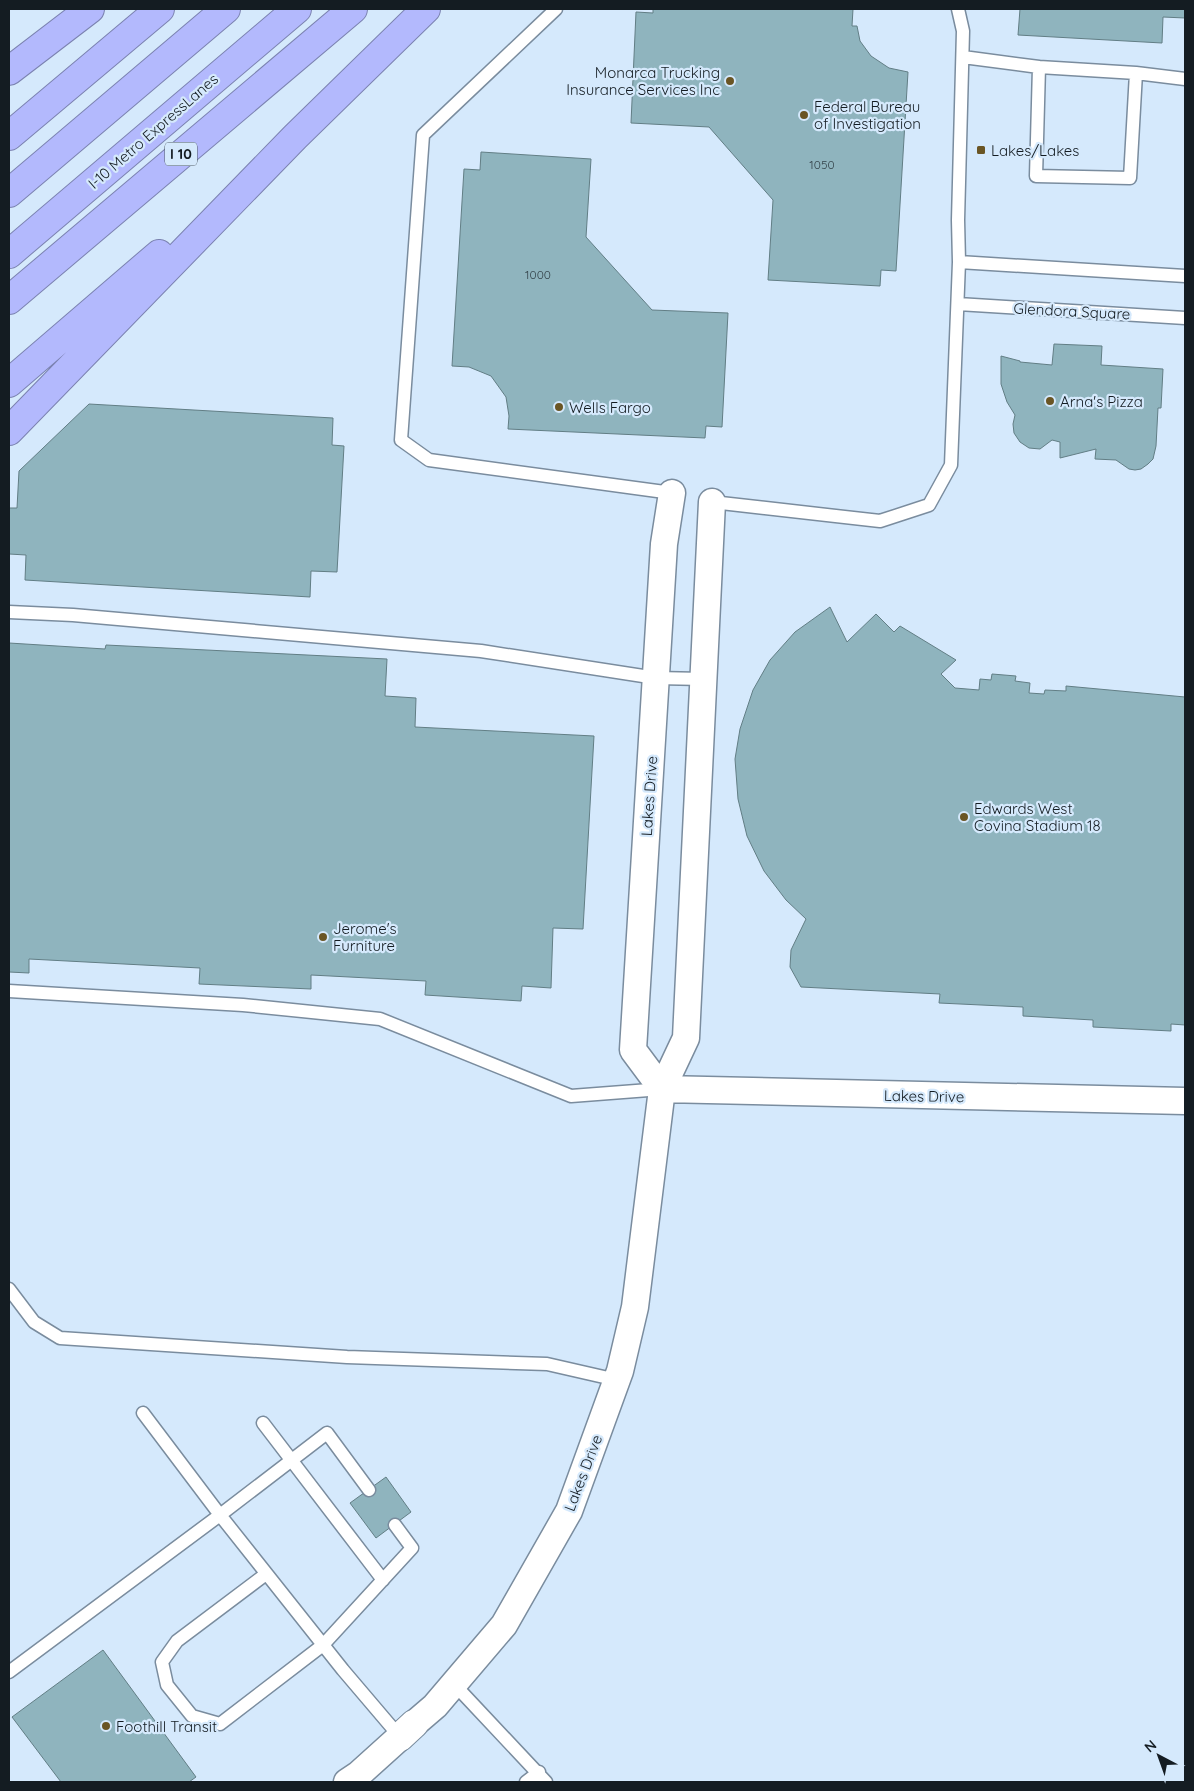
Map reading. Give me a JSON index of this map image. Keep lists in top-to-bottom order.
{
  "streets": {
    "highway": ["I-10 Metro ExpressLanes", "I 10"],
    "street": ["Lakes Drive"],
    "lane": ["Glendora Square"]
  },
  "places": {
    "other": [
      "Monarca Trucking Insurance Services Inc",
      "Federal Bureau of Investigation",
      "Arna's Pizza",
      "Wells Fargo",
      "Edwards West Covina Stadium 18",
      "Jerome's Furniture",
      "Foothill Transit"
    ],
    "transit": ["Lakes/Lakes"]
  },
  "house_numbers": ["1050", "1000"],
  "north": "top left"
}
